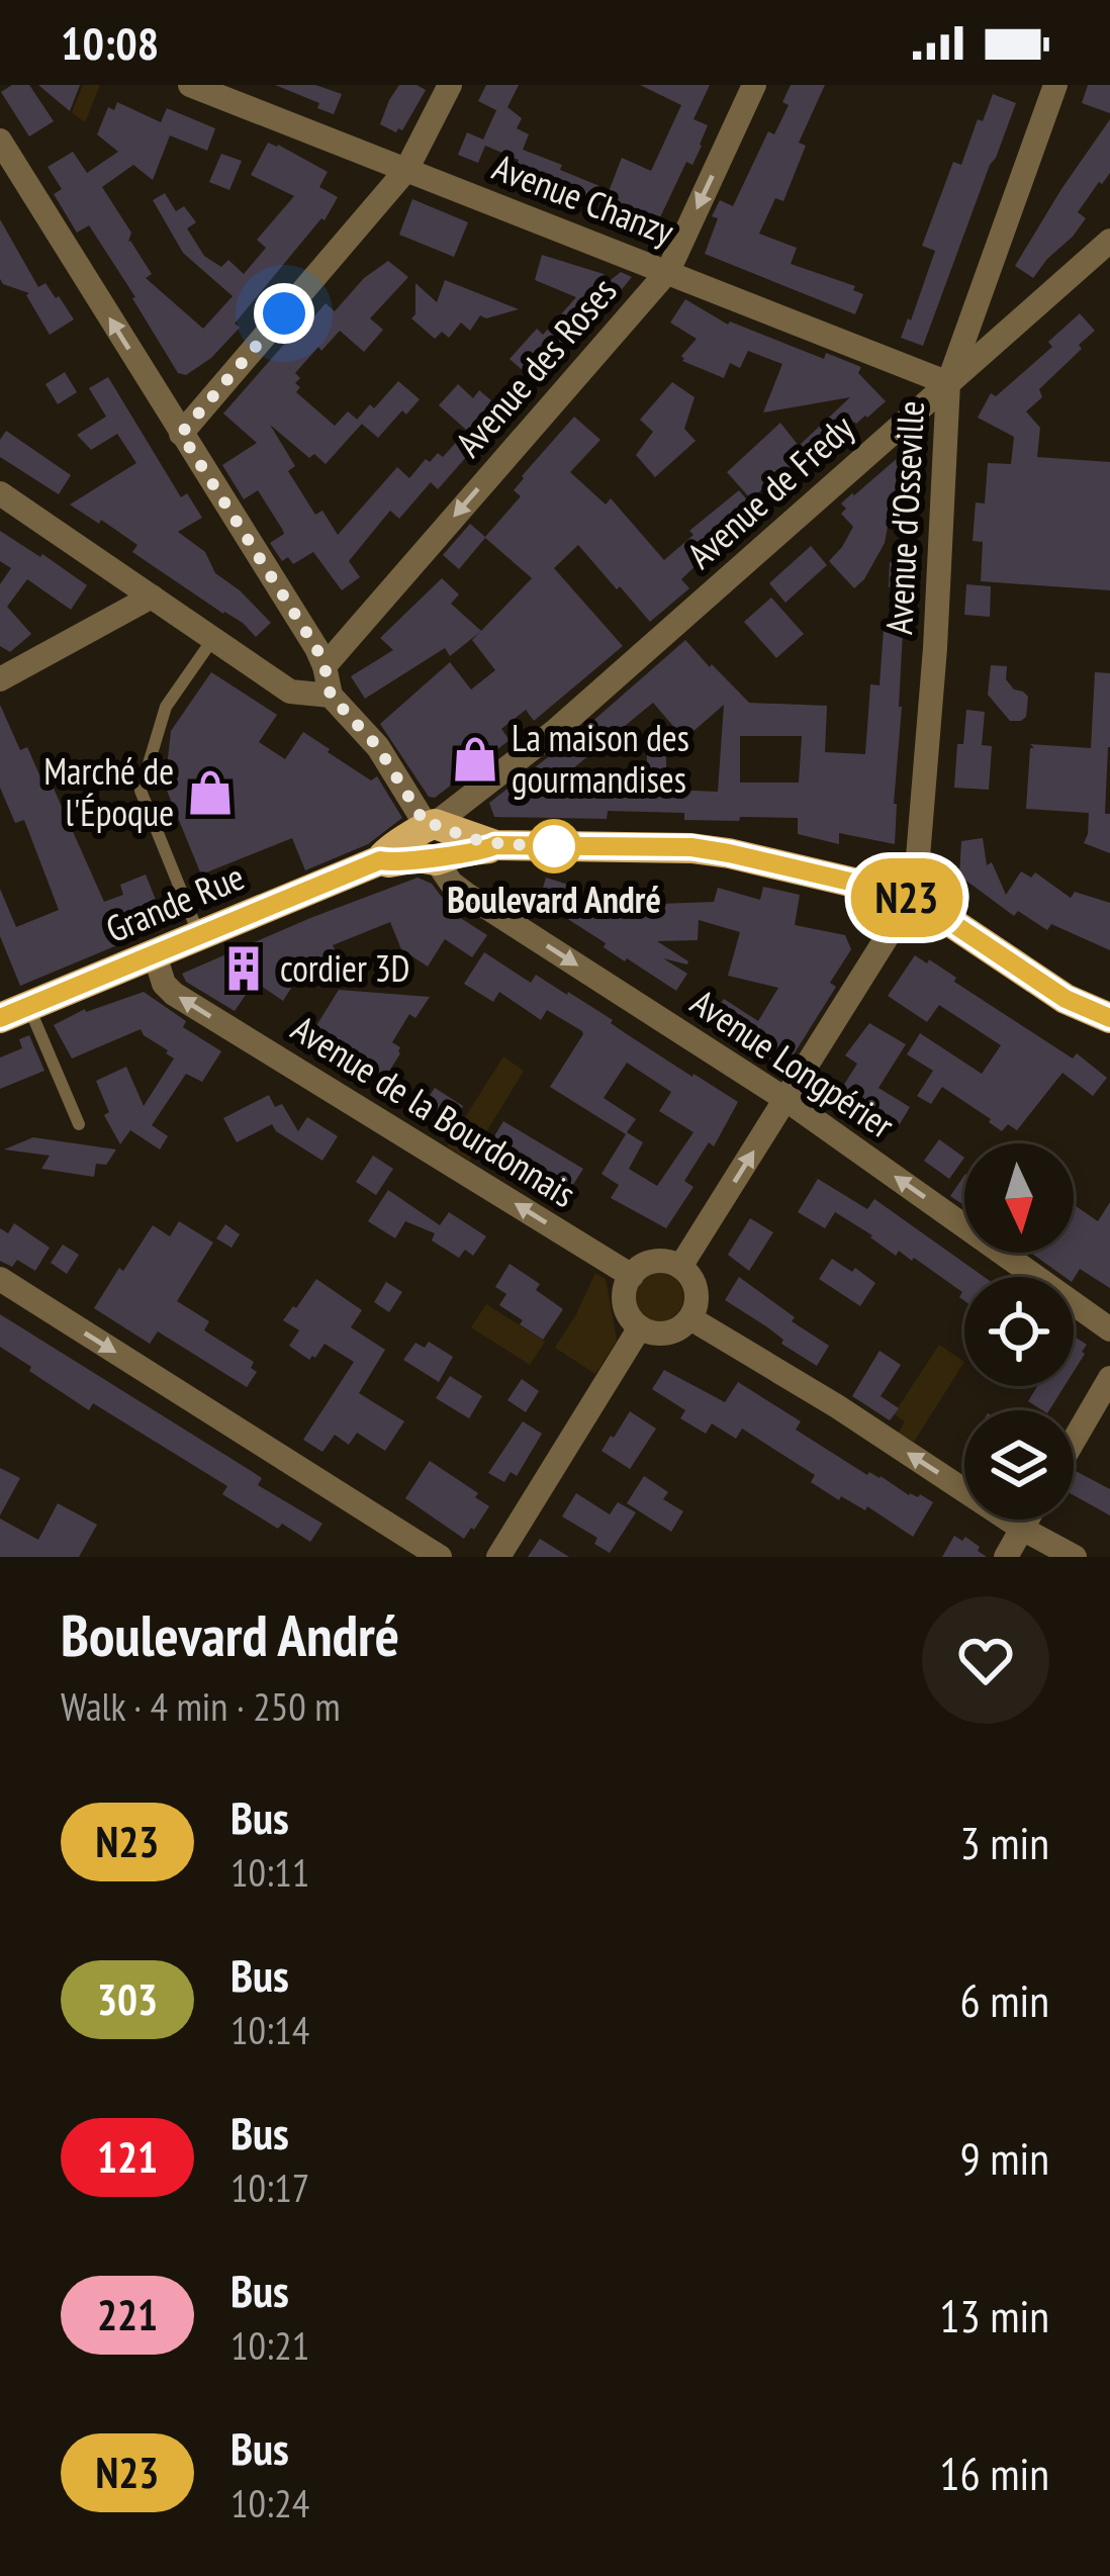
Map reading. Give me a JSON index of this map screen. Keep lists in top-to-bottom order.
{
  "streets": {
    "main road": ["Grande Rue"],
    "street": [
      "Avenue Chanzy",
      "Avenue des Roses",
      "Avenue de Fredy",
      "Avenue d'Osseville",
      "Avenue Longpérier",
      "Avenue de la Bourdonnais"
    ]
  },
  "crossings": [
    ["Avenue Chanzy", "Avenue des Roses"],
    ["Avenue Chanzy", "Avenue de Fredy"],
    ["Avenue Chanzy", "Avenue d'Osseville"],
    ["Avenue de Fredy", "Avenue d'Osseville"],
    ["Avenue de Fredy", "Grande Rue"],
    ["Avenue de Fredy", "Avenue Longpérier"],
    ["Grande Rue", "Avenue Longpérier"],
    ["Grande Rue", "Avenue de la Bourdonnais"]
  ],
  "one_way": ["Avenue des Roses", "Avenue de la Bourdonnais"],
  "places": {
    "shop": ["La maison des gourmandises", "Marché de l'Époque"],
    "other": ["Boulevard André"],
    "building": ["cordier 3D"]
  },
  "lines": ["bus line N23"],
  "north": "bottom",
  "page": {
    "status": "10:08",
    "on_map": "N23",
    "heading": ["Boulevard André", "Walk · 4 min · 250 m"],
    "list": [
      {
        "mark": "N23",
        "name": "Bus",
        "note": "10:11",
        "value": "3 min"
      },
      {
        "mark": "303",
        "name": "Bus",
        "note": "10:14",
        "value": "6 min"
      },
      {
        "mark": "121",
        "name": "Bus",
        "note": "10:17",
        "value": "9 min"
      },
      {
        "mark": "221",
        "name": "Bus",
        "note": "10:21",
        "value": "13 min"
      },
      {
        "mark": "N23",
        "name": "Bus",
        "note": "10:24",
        "value": "16 min"
      }
    ]
  }
}
